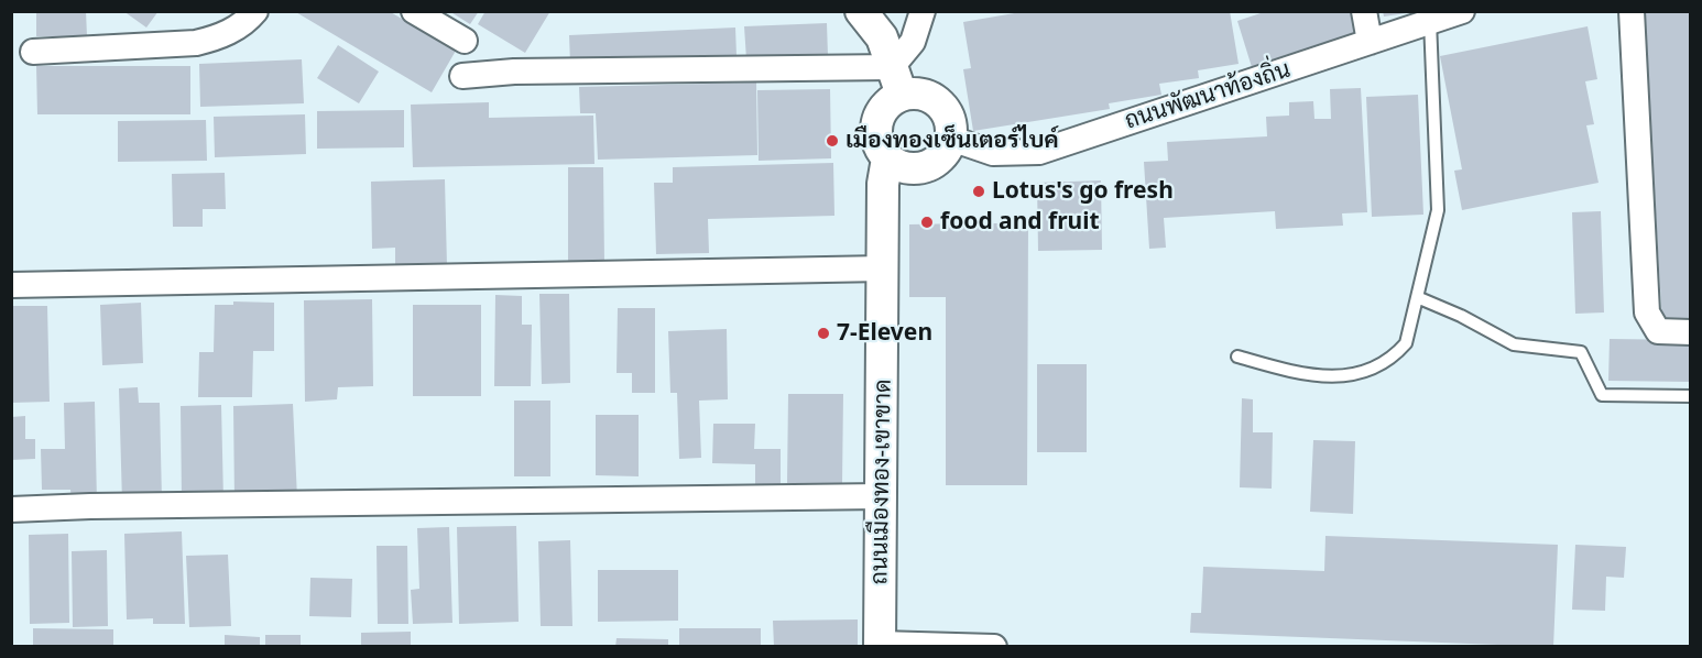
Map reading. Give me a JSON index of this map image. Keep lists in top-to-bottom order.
{
  "streets": {
    "street": ["ถนนพัฒนาท้องถิ่น", "ถนนเมืองทอง-เขาขาด"]
  },
  "crossings": [
    ["ถนนพัฒนาท้องถิ่น", "ถนนเมืองทอง-เขาขาด"]
  ],
  "places": [
    "เมืองทองเซ็นเตอร์ไบค์",
    "Lotus's go fresh",
    "food and fruit",
    "7-Eleven"
  ]
}
